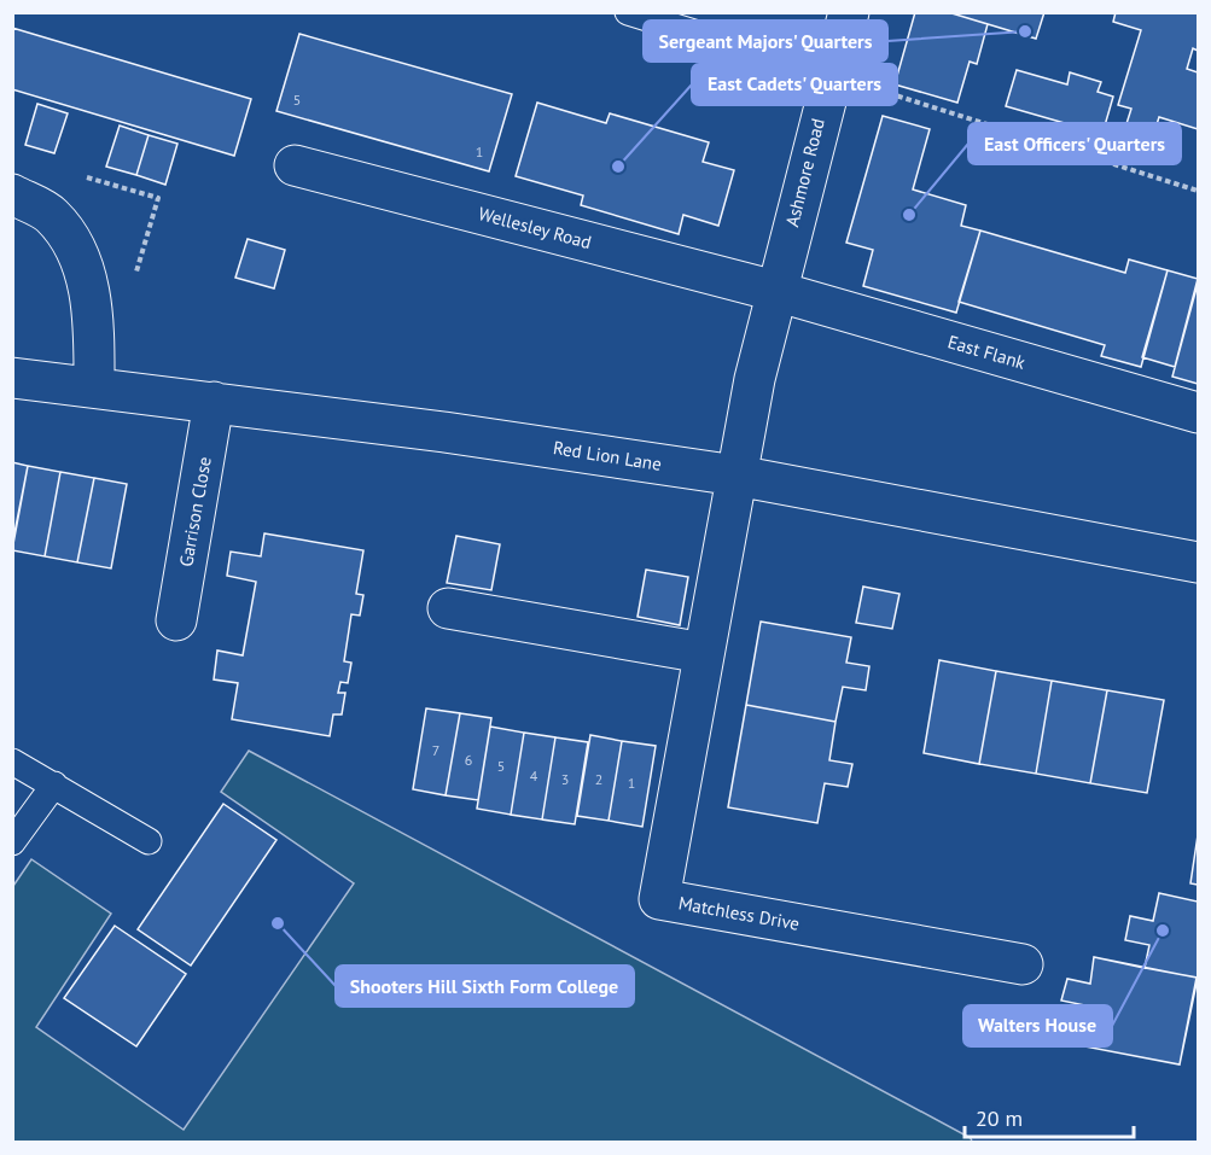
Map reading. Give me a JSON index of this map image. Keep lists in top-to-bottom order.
{
  "streets": {
    "street": [
      "Ashmore Road",
      "Wellesley Road",
      "East Flank",
      "Red Lion Lane",
      "Garrison Close",
      "Matchless Drive"
    ]
  },
  "crossings": [
    ["Ashmore Road", "Wellesley Road"],
    ["Ashmore Road", "East Flank"],
    ["Ashmore Road", "Red Lion Lane"],
    ["Ashmore Road", "Matchless Drive"],
    ["Wellesley Road", "East Flank"],
    ["Red Lion Lane", "Garrison Close"],
    ["Red Lion Lane", "Matchless Drive"]
  ],
  "places": [
    "Sergeant Majors' Quarters",
    "East Cadets' Quarters",
    "East Officers' Quarters",
    "Shooters Hill Sixth Form College",
    "Walters House"
  ],
  "house_numbers": [
    "5",
    "1",
    "7",
    "6",
    "5",
    "4",
    "3",
    "2",
    "1"
  ],
  "scale_bar": "20 m"
}
